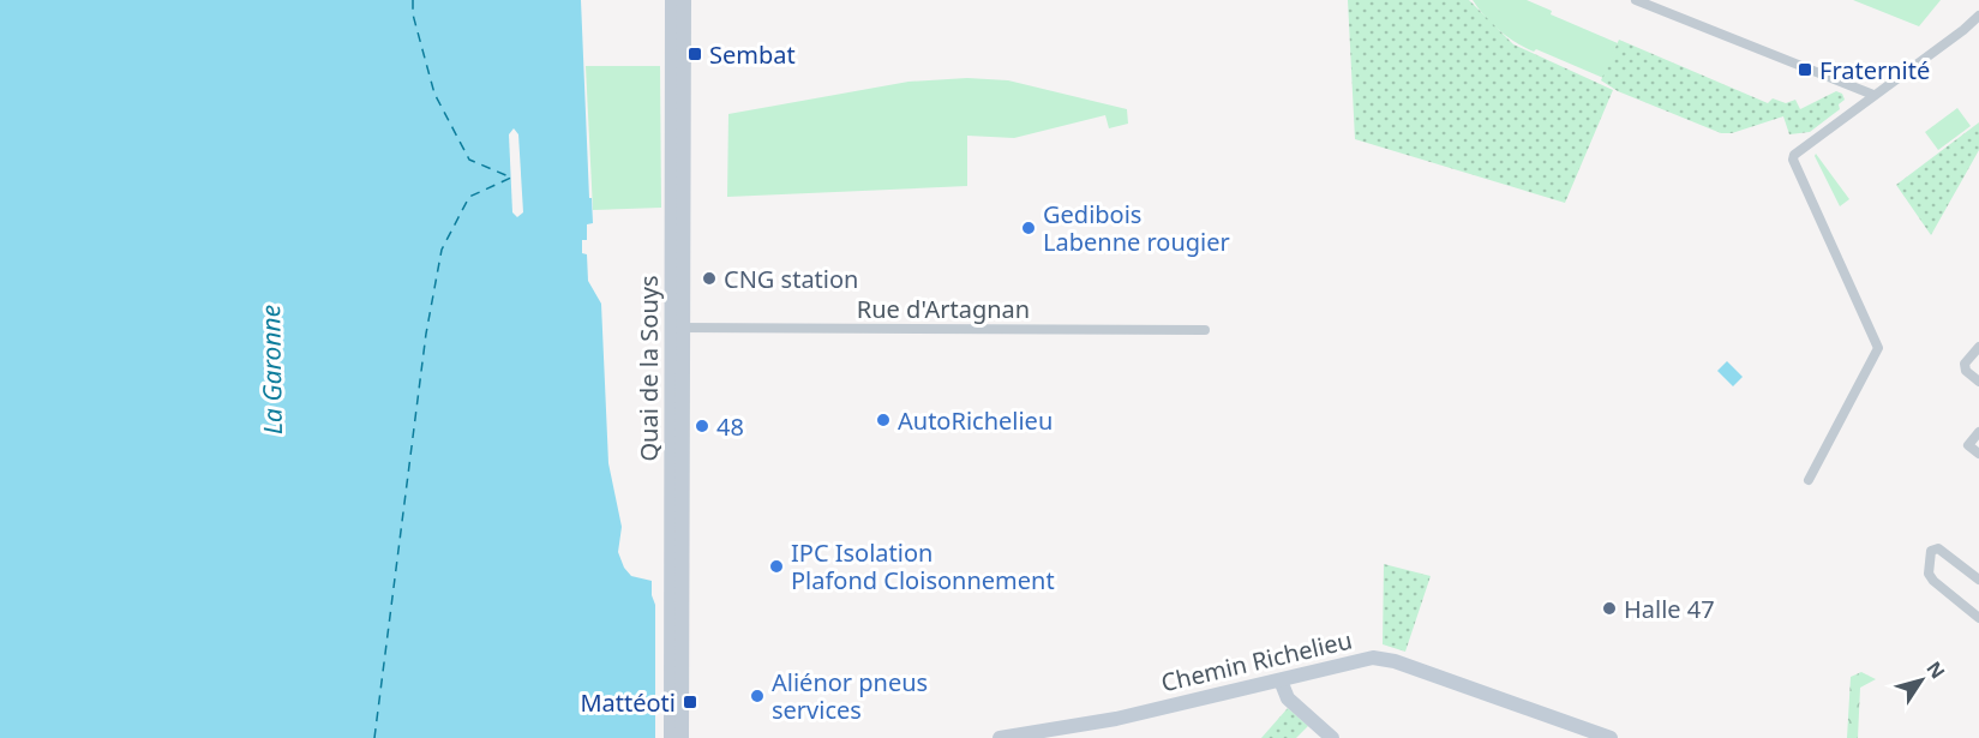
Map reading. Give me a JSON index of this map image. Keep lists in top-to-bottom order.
{
  "streets": {
    "main road": ["Quai de la Souys", "Chemin Richelieu"],
    "street": ["Rue d'Artagnan"]
  },
  "crossings": [
    ["Rue d'Artagnan", "Quai de la Souys"]
  ],
  "water": ["La Garonne"],
  "places": {
    "transit": ["Sembat", "Fraternité", "Mattéoti"],
    "other": [
      "Gedibois Labenne rougier",
      "CNG station",
      "AutoRichelieu",
      "48",
      "IPC Isolation Plafond Cloisonnement",
      "Halle 47",
      "Aliénor pneus services"
    ]
  },
  "north": "top right"
}
